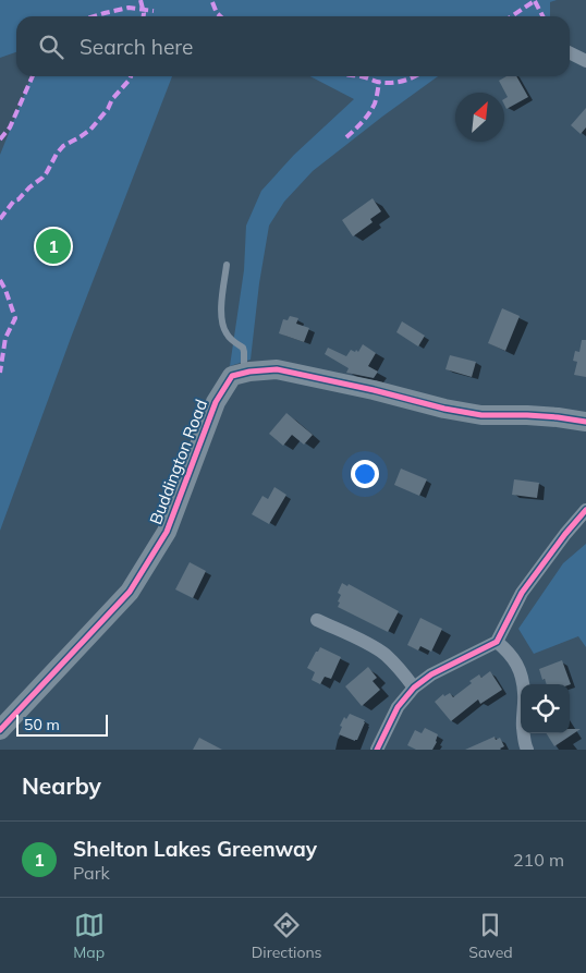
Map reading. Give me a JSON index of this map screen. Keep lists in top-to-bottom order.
{
  "streets": {
    "street": ["Buddington Road"]
  },
  "scale_bar": "50 m",
  "north": "top right",
  "page": {
    "search": "Search here",
    "pins": "1",
    "scale": "50 m",
    "heading": "Nearby",
    "list": [
      {
        "mark": "1",
        "name": "Shelton Lakes Greenway",
        "note": "Park",
        "value": "210 m"
      }
    ],
    "nav": ["Map", "Directions", "Saved"]
  }
}
